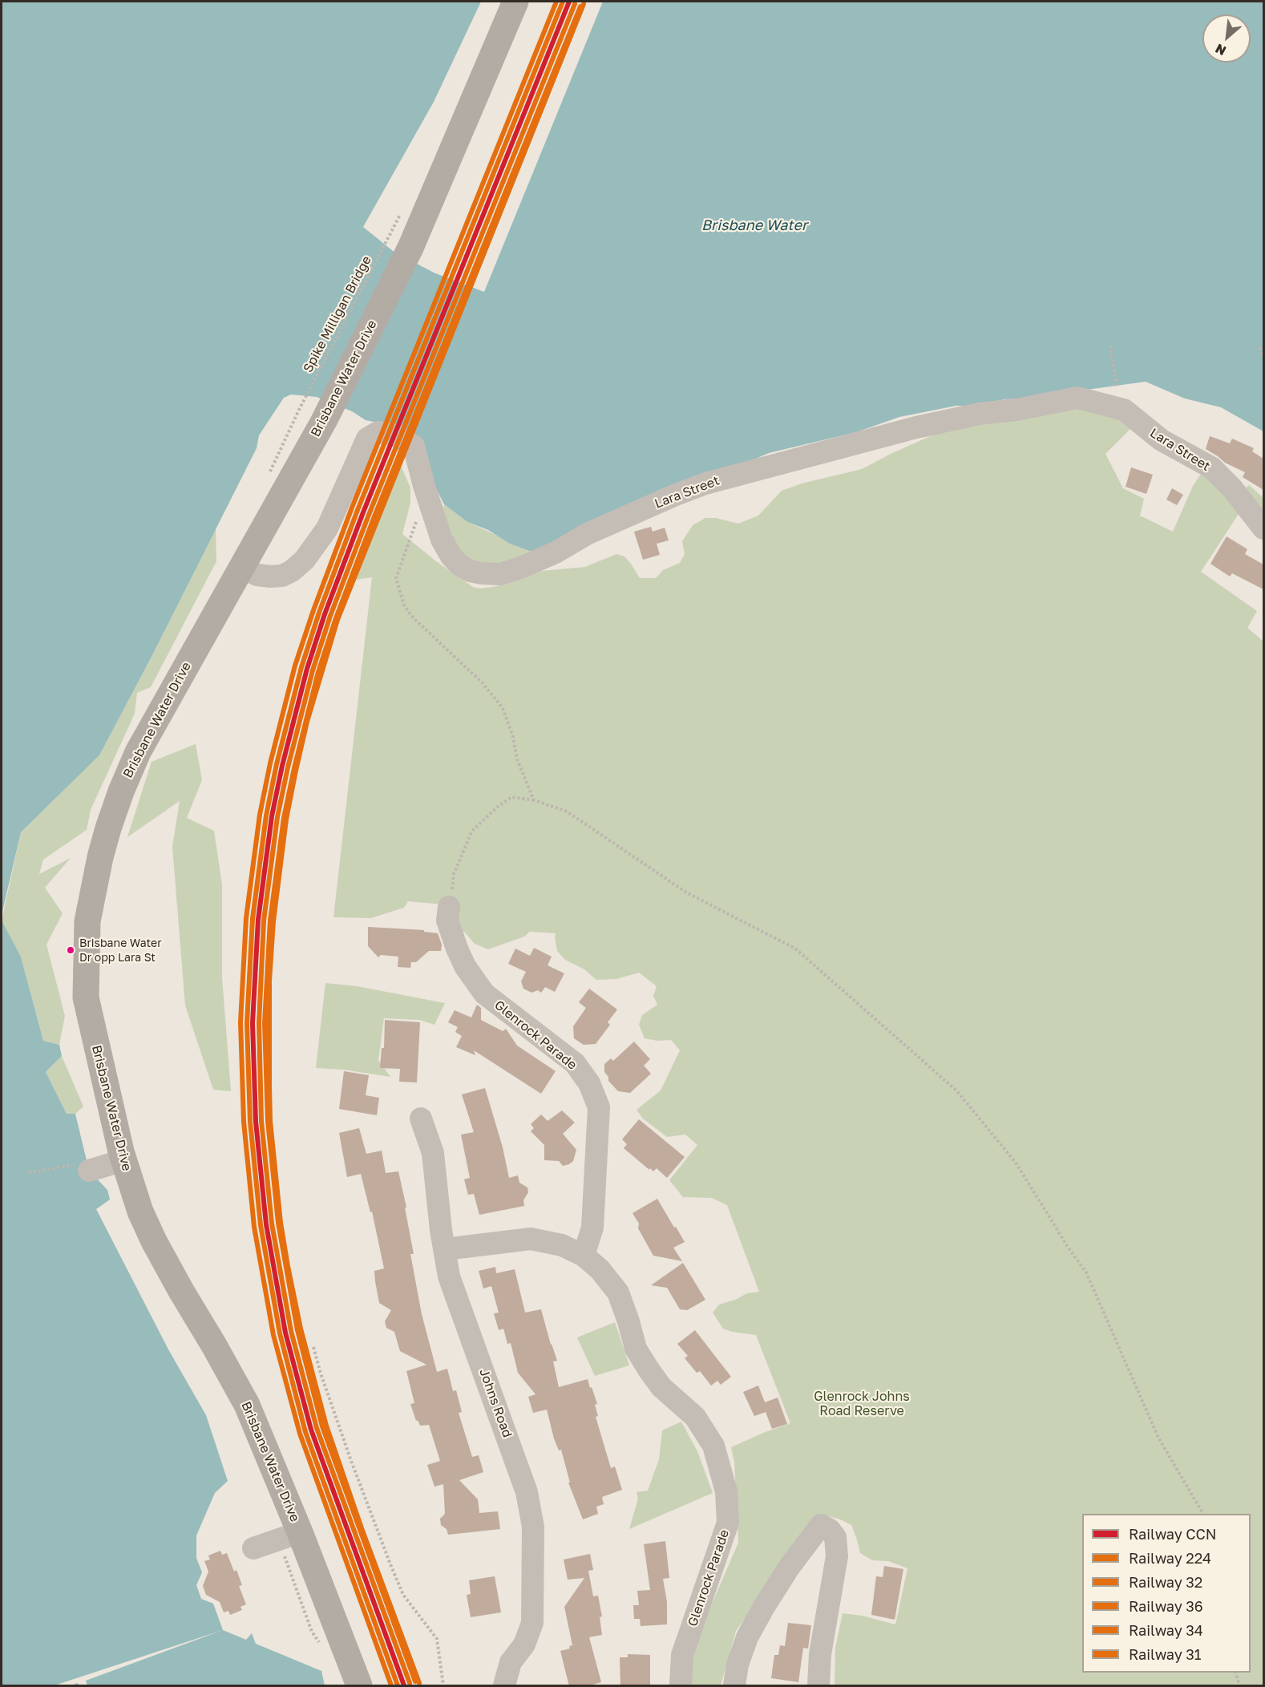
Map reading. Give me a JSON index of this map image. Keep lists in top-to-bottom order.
{
  "streets": {
    "main road": ["Brisbane Water Drive"],
    "street": ["Lara Street", "Glenrock Parade", "Johns Road"],
    "path": ["Spike Milligan Bridge"]
  },
  "crossings": [
    ["Spike Milligan Bridge", "Brisbane Water Drive"],
    ["Brisbane Water Drive", "Lara Street"],
    ["Glenrock Parade", "Johns Road"]
  ],
  "water": ["Brisbane Water"],
  "parks": ["Glenrock Johns Road Reserve"],
  "places": ["Brisbane Water Dr opp Lara St"],
  "lines": [
    "rail line CCN",
    "rail line 32",
    "rail line 34",
    "rail line 224",
    "rail line 31",
    "rail line 36"
  ],
  "legend": [
    "Railway CCN",
    "Railway 224",
    "Railway 32",
    "Railway 36",
    "Railway 34",
    "Railway 31"
  ],
  "north": "bottom left"
}
